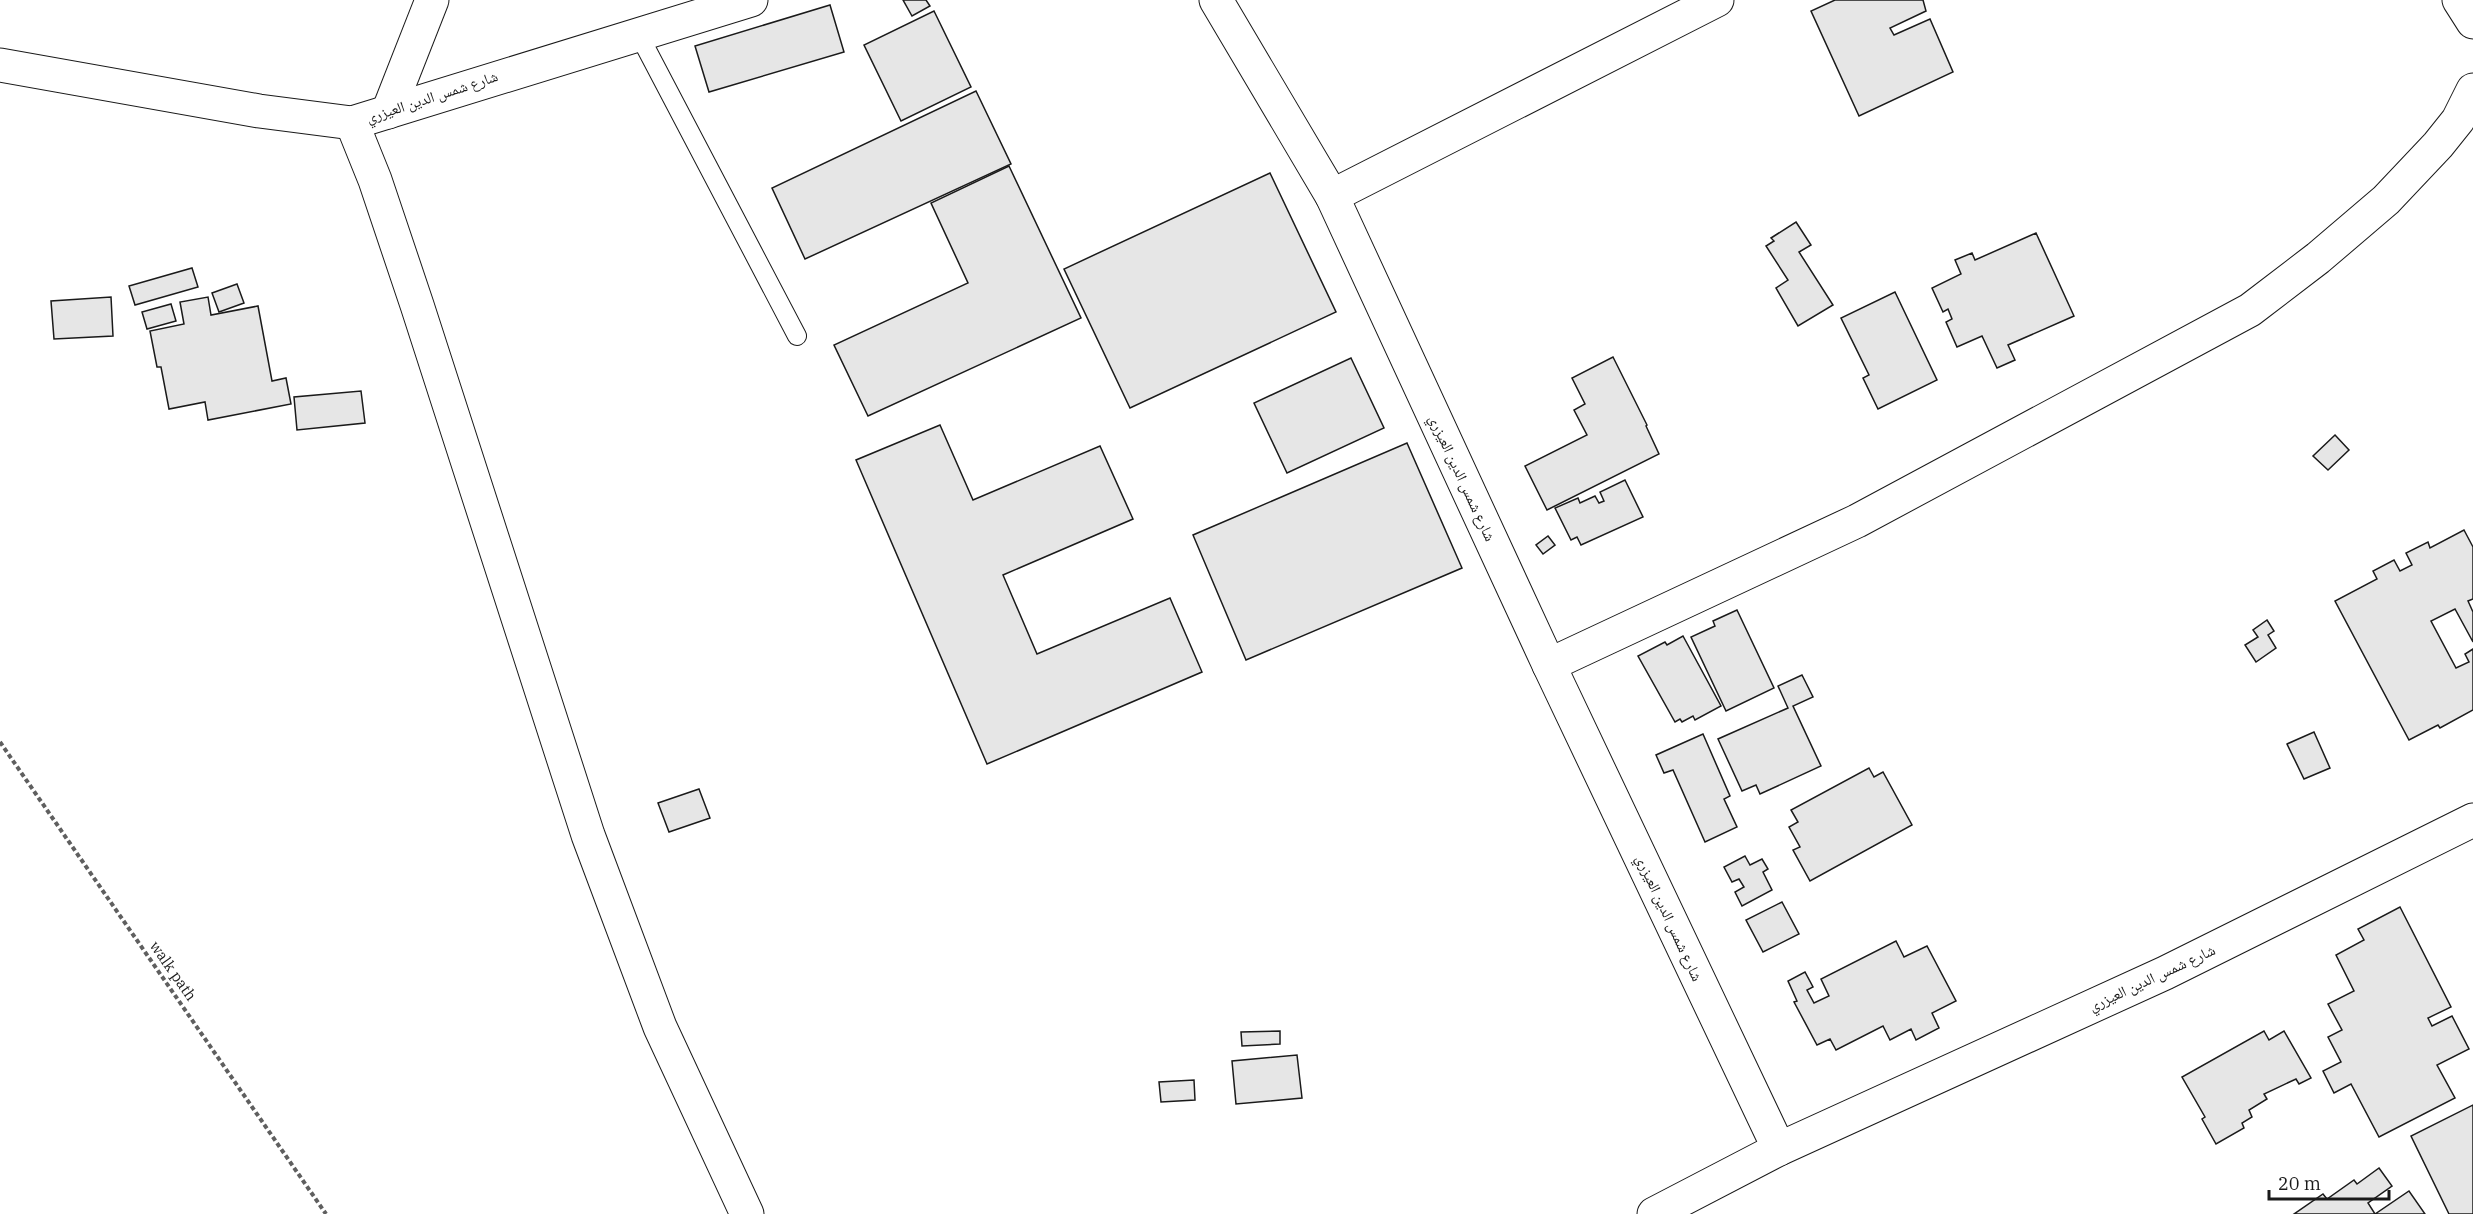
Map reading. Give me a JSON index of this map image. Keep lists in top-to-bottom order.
{
  "streets": {
    "street": ["شارع شمس الدين العيزري"],
    "path": ["walk path"]
  },
  "scale_bar": "20 m"
}
